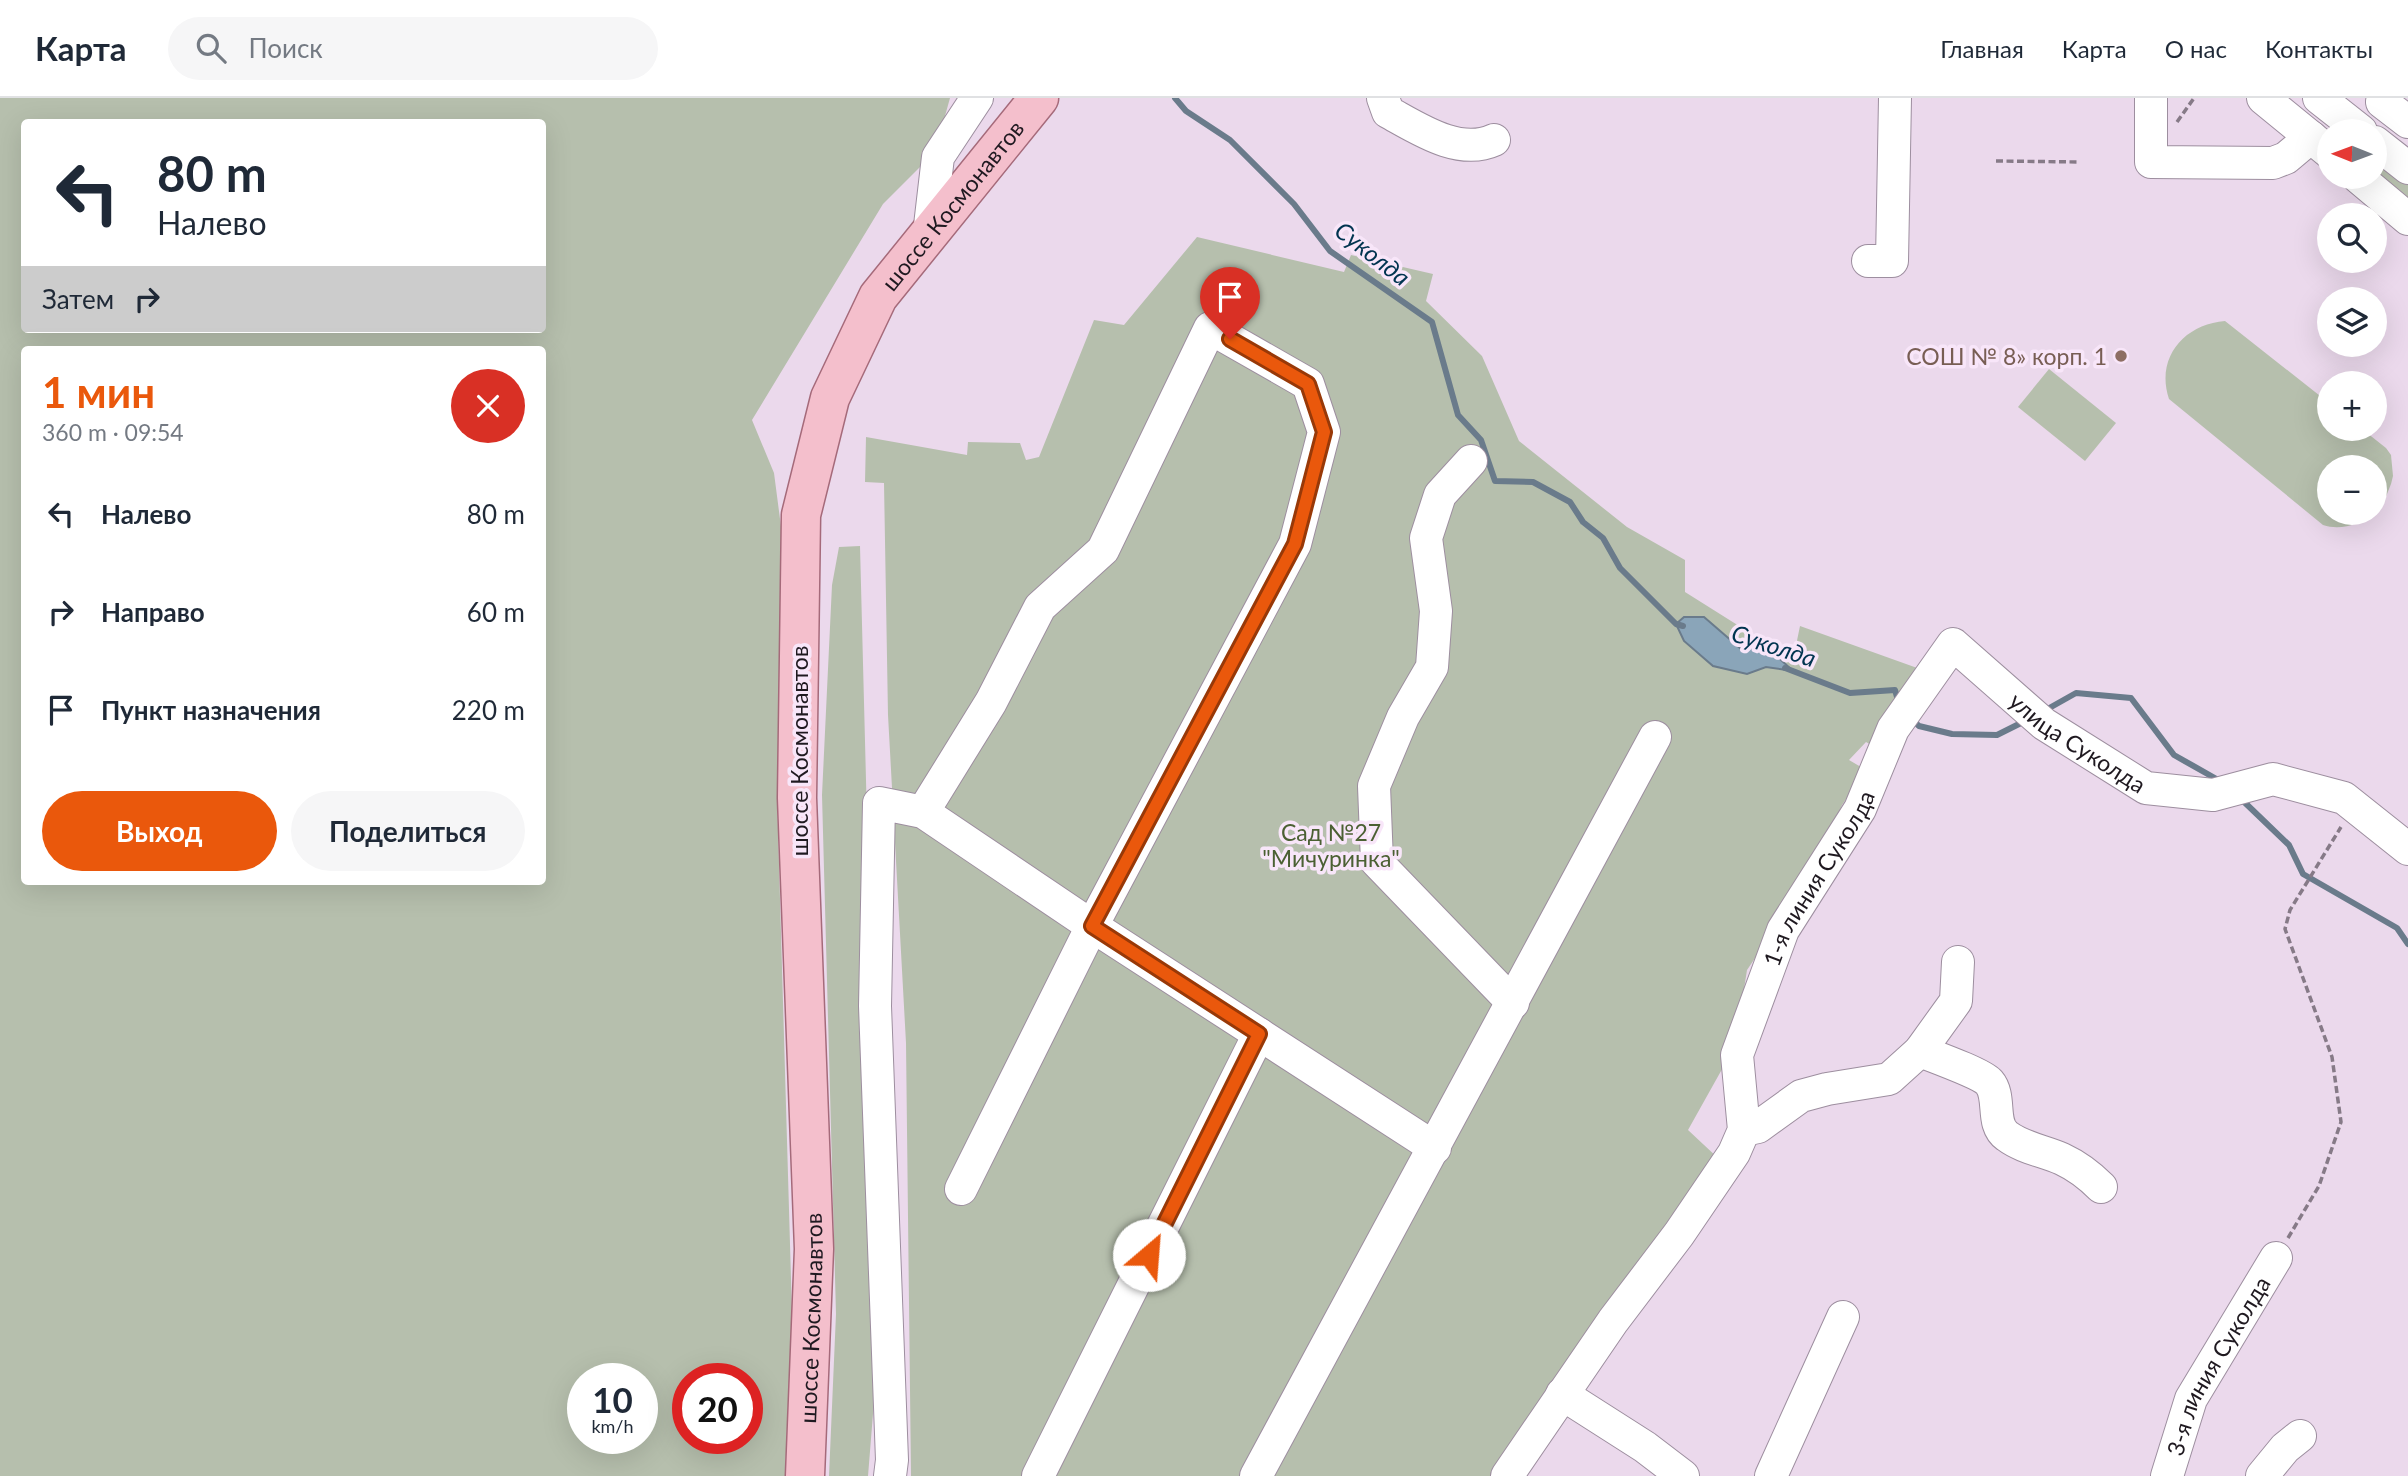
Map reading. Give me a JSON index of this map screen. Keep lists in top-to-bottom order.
{
  "streets": {
    "main road": ["шоссе Космонавтов"],
    "street": ["улица Суколда", "1-я линия Суколда", "3-я линия Суколда"]
  },
  "crossings": [
    ["улица Суколда", "1-я линия Суколда"]
  ],
  "water": ["Суколда"],
  "parks": ["Сад №27 \"Мичуринка\""],
  "places": ["СОШ № 8» корп. 1"],
  "north": "left",
  "page": {
    "header": "Карта",
    "search": "Поиск",
    "nav": [
      "Главная",
      "Карта",
      "О нас",
      "Контакты"
    ],
    "map_buttons": ["+", "−"],
    "turn": ["80 m", "Налево"],
    "then": "Затем",
    "heading": ["1 мин", "360 m · 09:54"],
    "list": [
      {
        "name": "Налево",
        "value": "80 m"
      },
      {
        "name": "Направо",
        "value": "60 m"
      },
      {
        "name": "Пункт назначения",
        "value": "220 m"
      }
    ],
    "buttons": ["Выход", "Поделиться"],
    "speed": "10 km/h",
    "limit": "20"
  }
}
